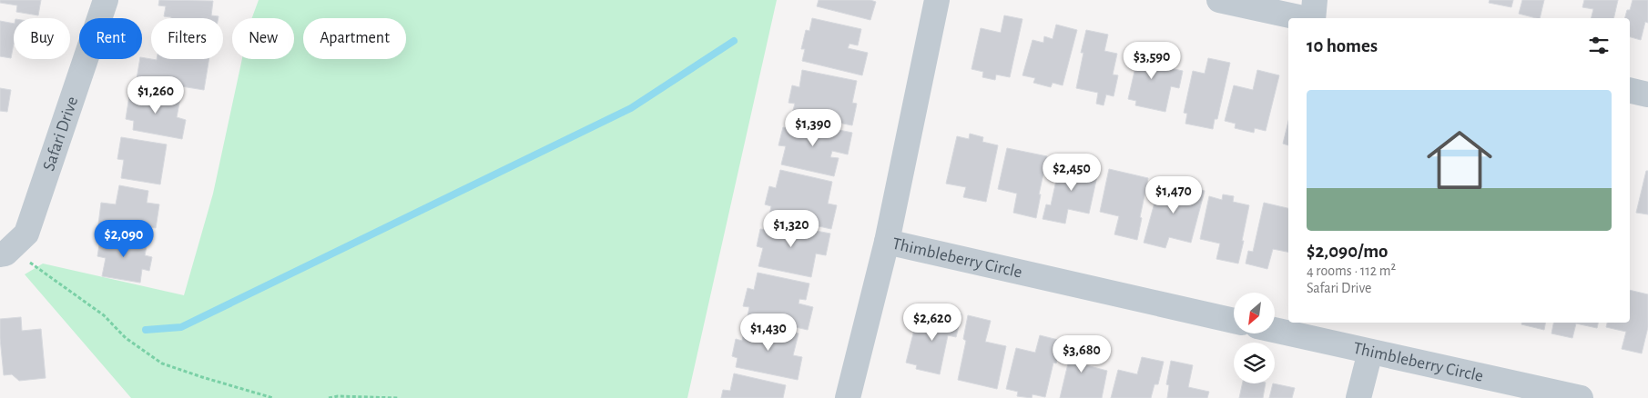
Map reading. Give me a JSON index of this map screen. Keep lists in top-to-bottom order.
{
  "streets": {
    "street": ["Safari Drive", "Thimbleberry Circle"]
  },
  "north": "bottom left",
  "page": {
    "chip": [
      "Buy",
      "Rent",
      "Filters",
      "New",
      "Apartment"
    ],
    "heading": "10 homes",
    "price": [
      "$3,590",
      "$1,260",
      "$1,390",
      "$2,450",
      "$1,470",
      "$1,320",
      "$2,090",
      "$2,620",
      "$1,430",
      "$3,680"
    ],
    "list": [
      {
        "name": "$2,090/mo",
        "note": "4 rooms · 112 m² · Safari Drive"
      }
    ]
  }
}
